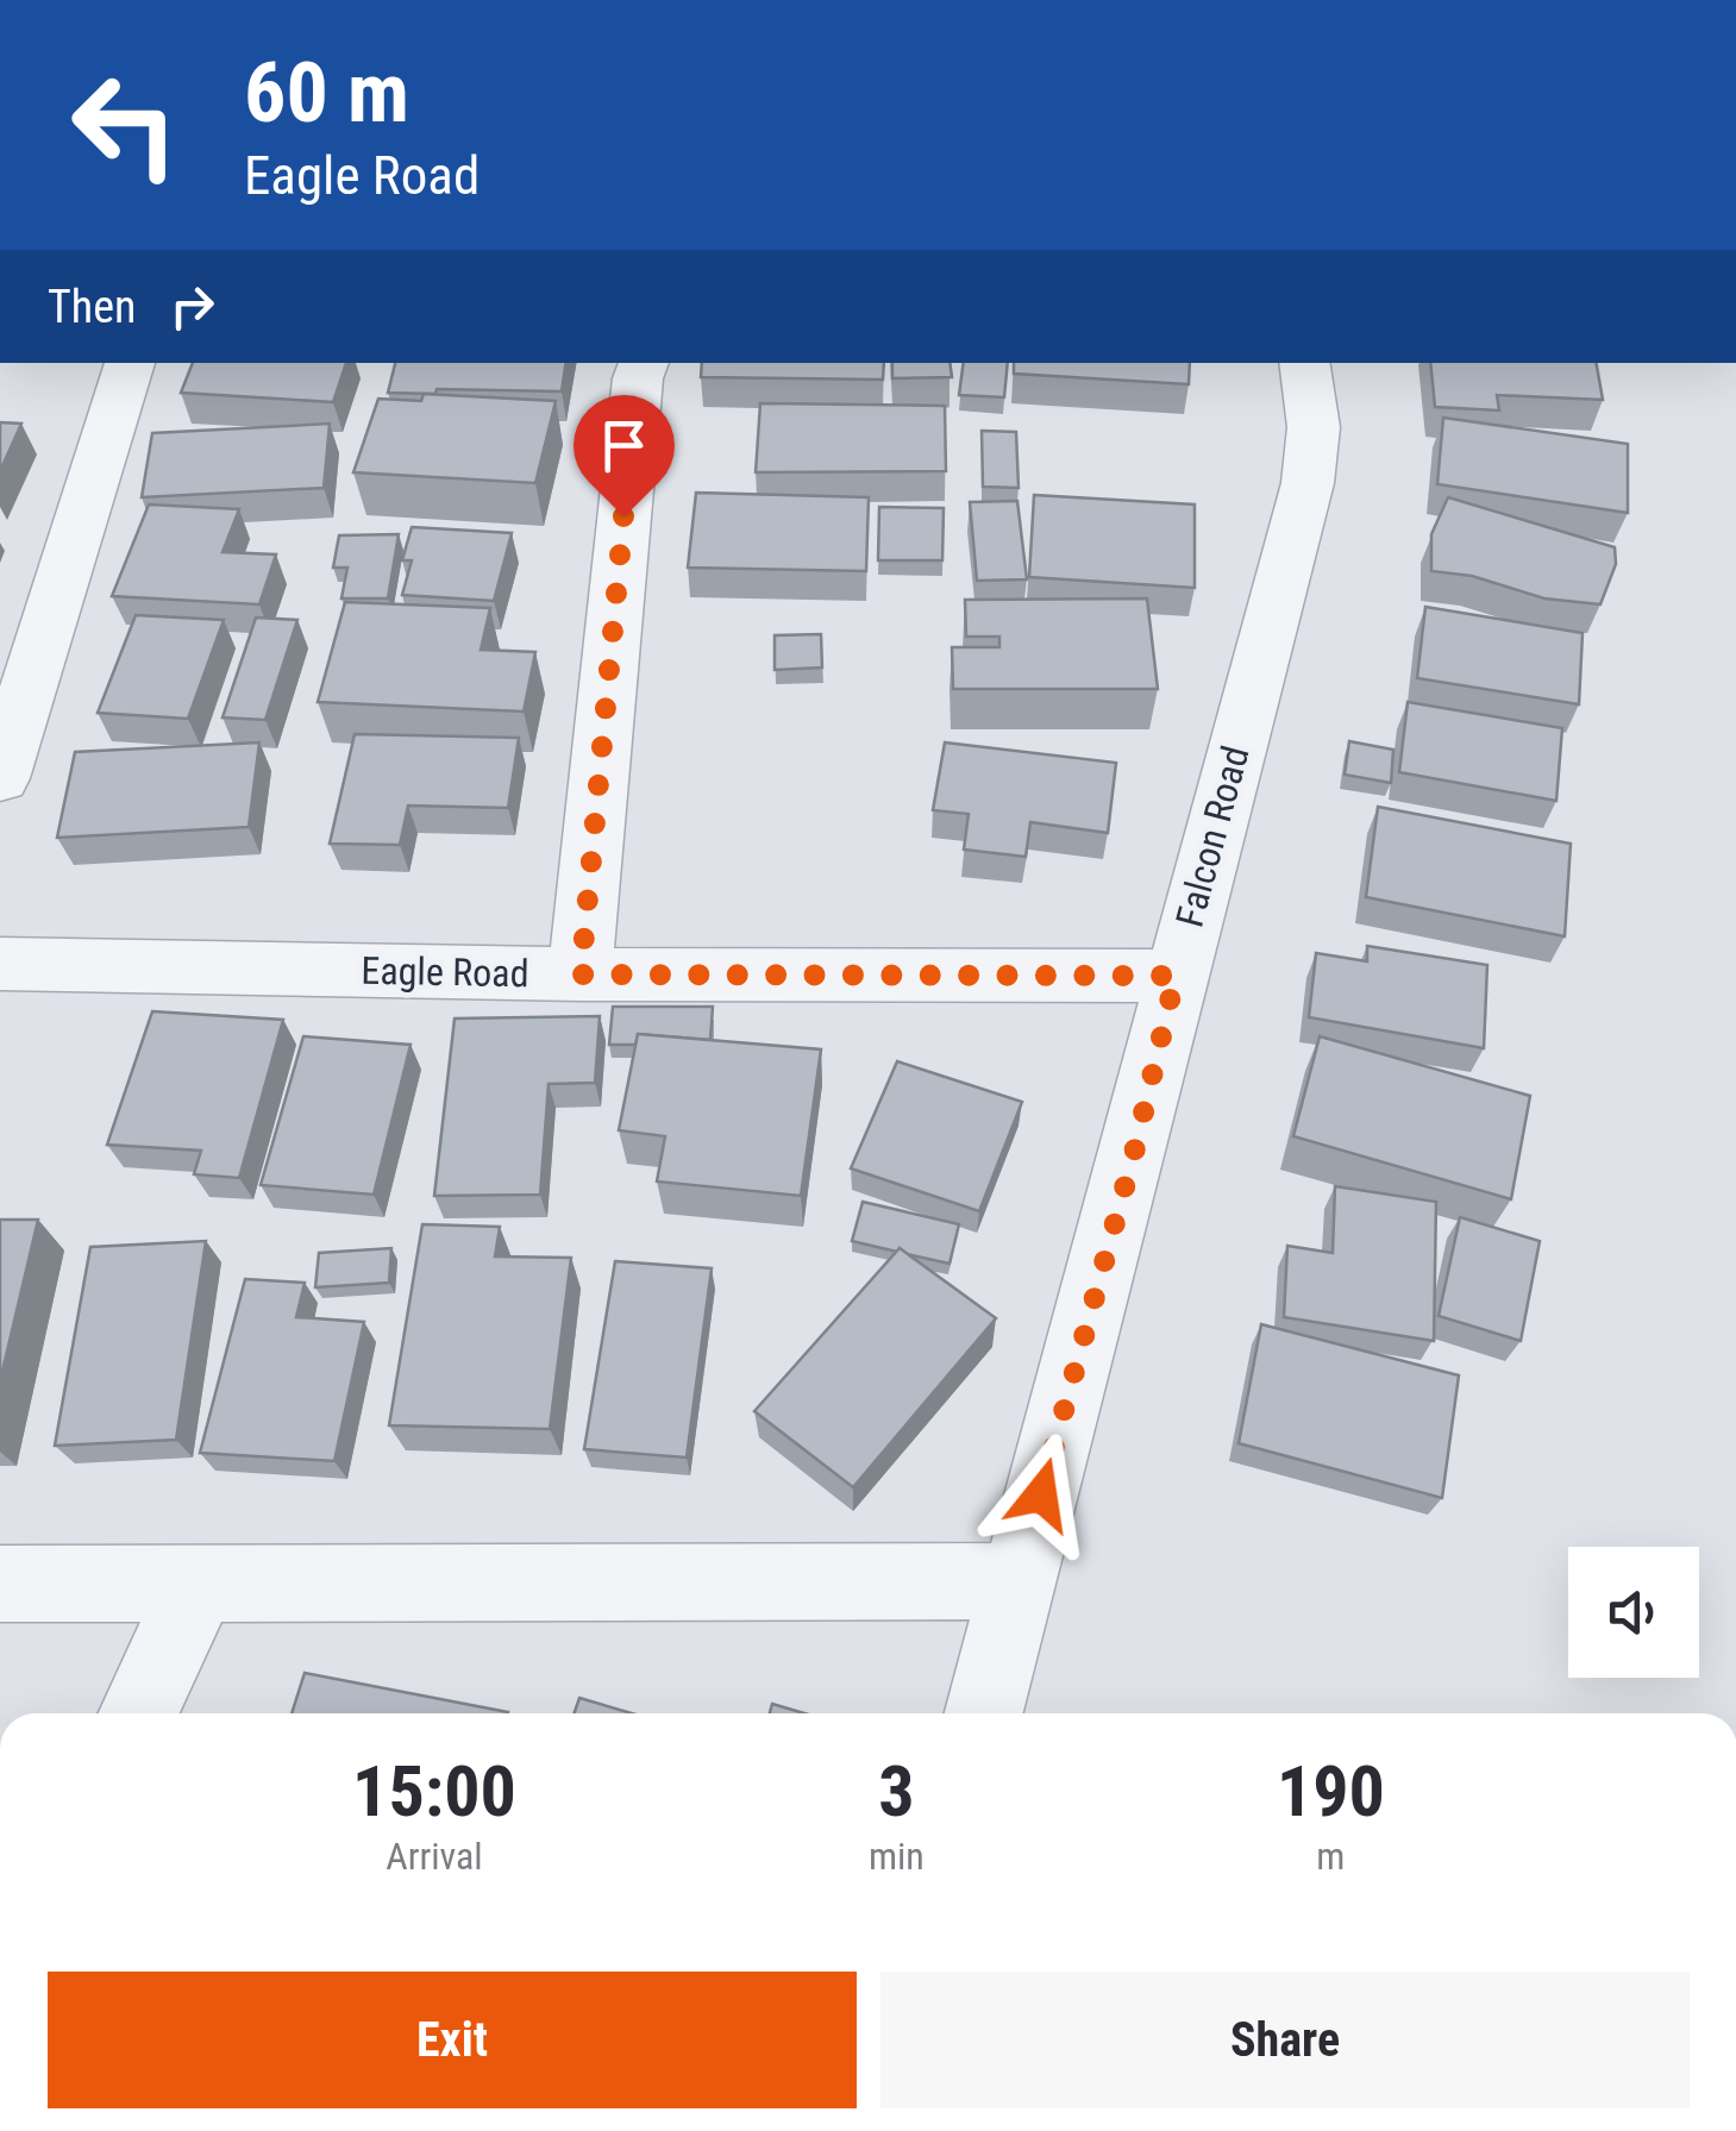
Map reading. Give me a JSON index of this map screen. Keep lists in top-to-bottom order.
{
  "streets": {
    "street": ["Falcon Road", "Eagle Road"]
  },
  "crossings": [
    ["Falcon Road", "Eagle Road"]
  ],
  "page": {
    "turn": ["60 m", "Eagle Road"],
    "then": "Then",
    "eta": [
      "15:00",
      "Arrival",
      "3",
      "min",
      "190",
      "m"
    ],
    "buttons": ["Exit", "Share"]
  }
}
